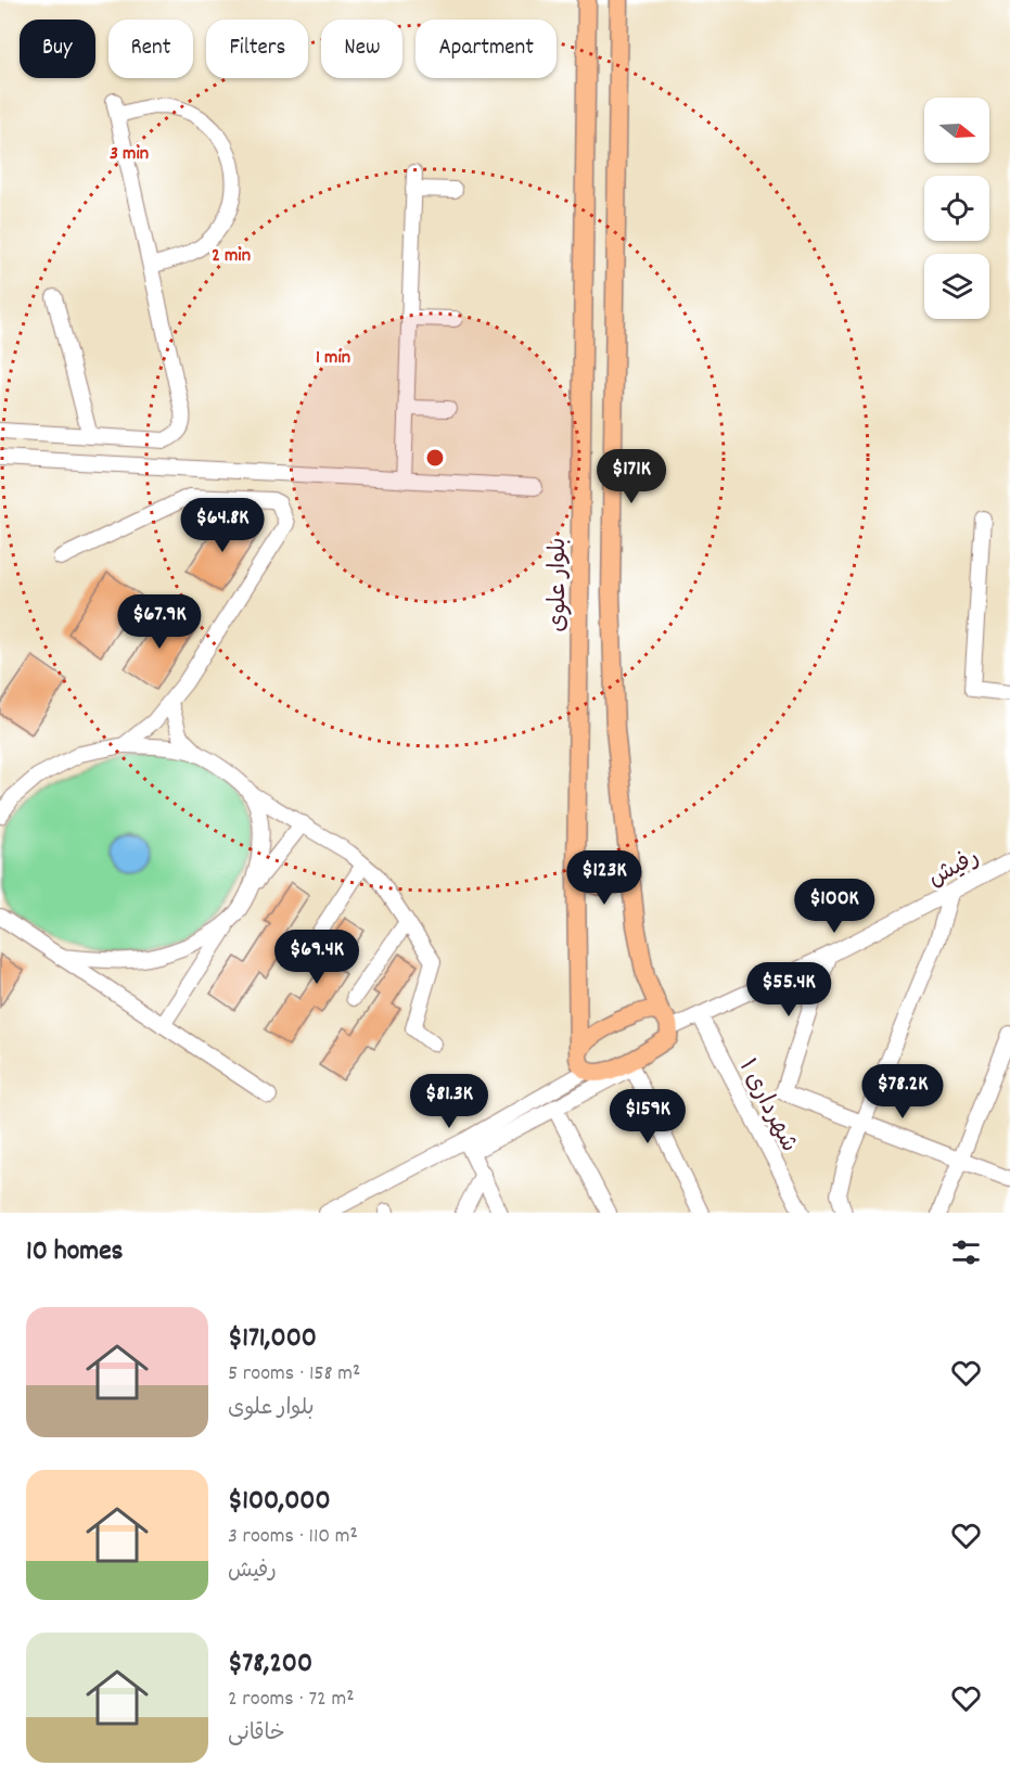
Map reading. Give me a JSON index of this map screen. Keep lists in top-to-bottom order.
{
  "streets": {
    "main road": ["بلوار علوی"],
    "street": ["رفیش", "شهرداری ۱"]
  },
  "crossings": [
    ["رفیش", "شهرداری ۱"]
  ],
  "north": "right",
  "page": {
    "chip": [
      "Buy",
      "Rent",
      "Filters",
      "New",
      "Apartment"
    ],
    "price": [
      "$171K",
      "$64.8K",
      "$67.9K",
      "$123K",
      "$100K",
      "$69.4K",
      "$55.4K",
      "$78.2K",
      "$81.3K",
      "$159K"
    ],
    "heading": "10 homes",
    "list": [
      {
        "name": "$171,000",
        "note": "5 rooms · 158 m² · بلوار علوی"
      },
      {
        "name": "$100,000",
        "note": "3 rooms · 110 m² · رفیش"
      },
      {
        "name": "$78,200",
        "note": "2 rooms · 72 m² · خاقانی"
      }
    ]
  },
  "rings": ["3 min", "2 min", "1 min"]
}
